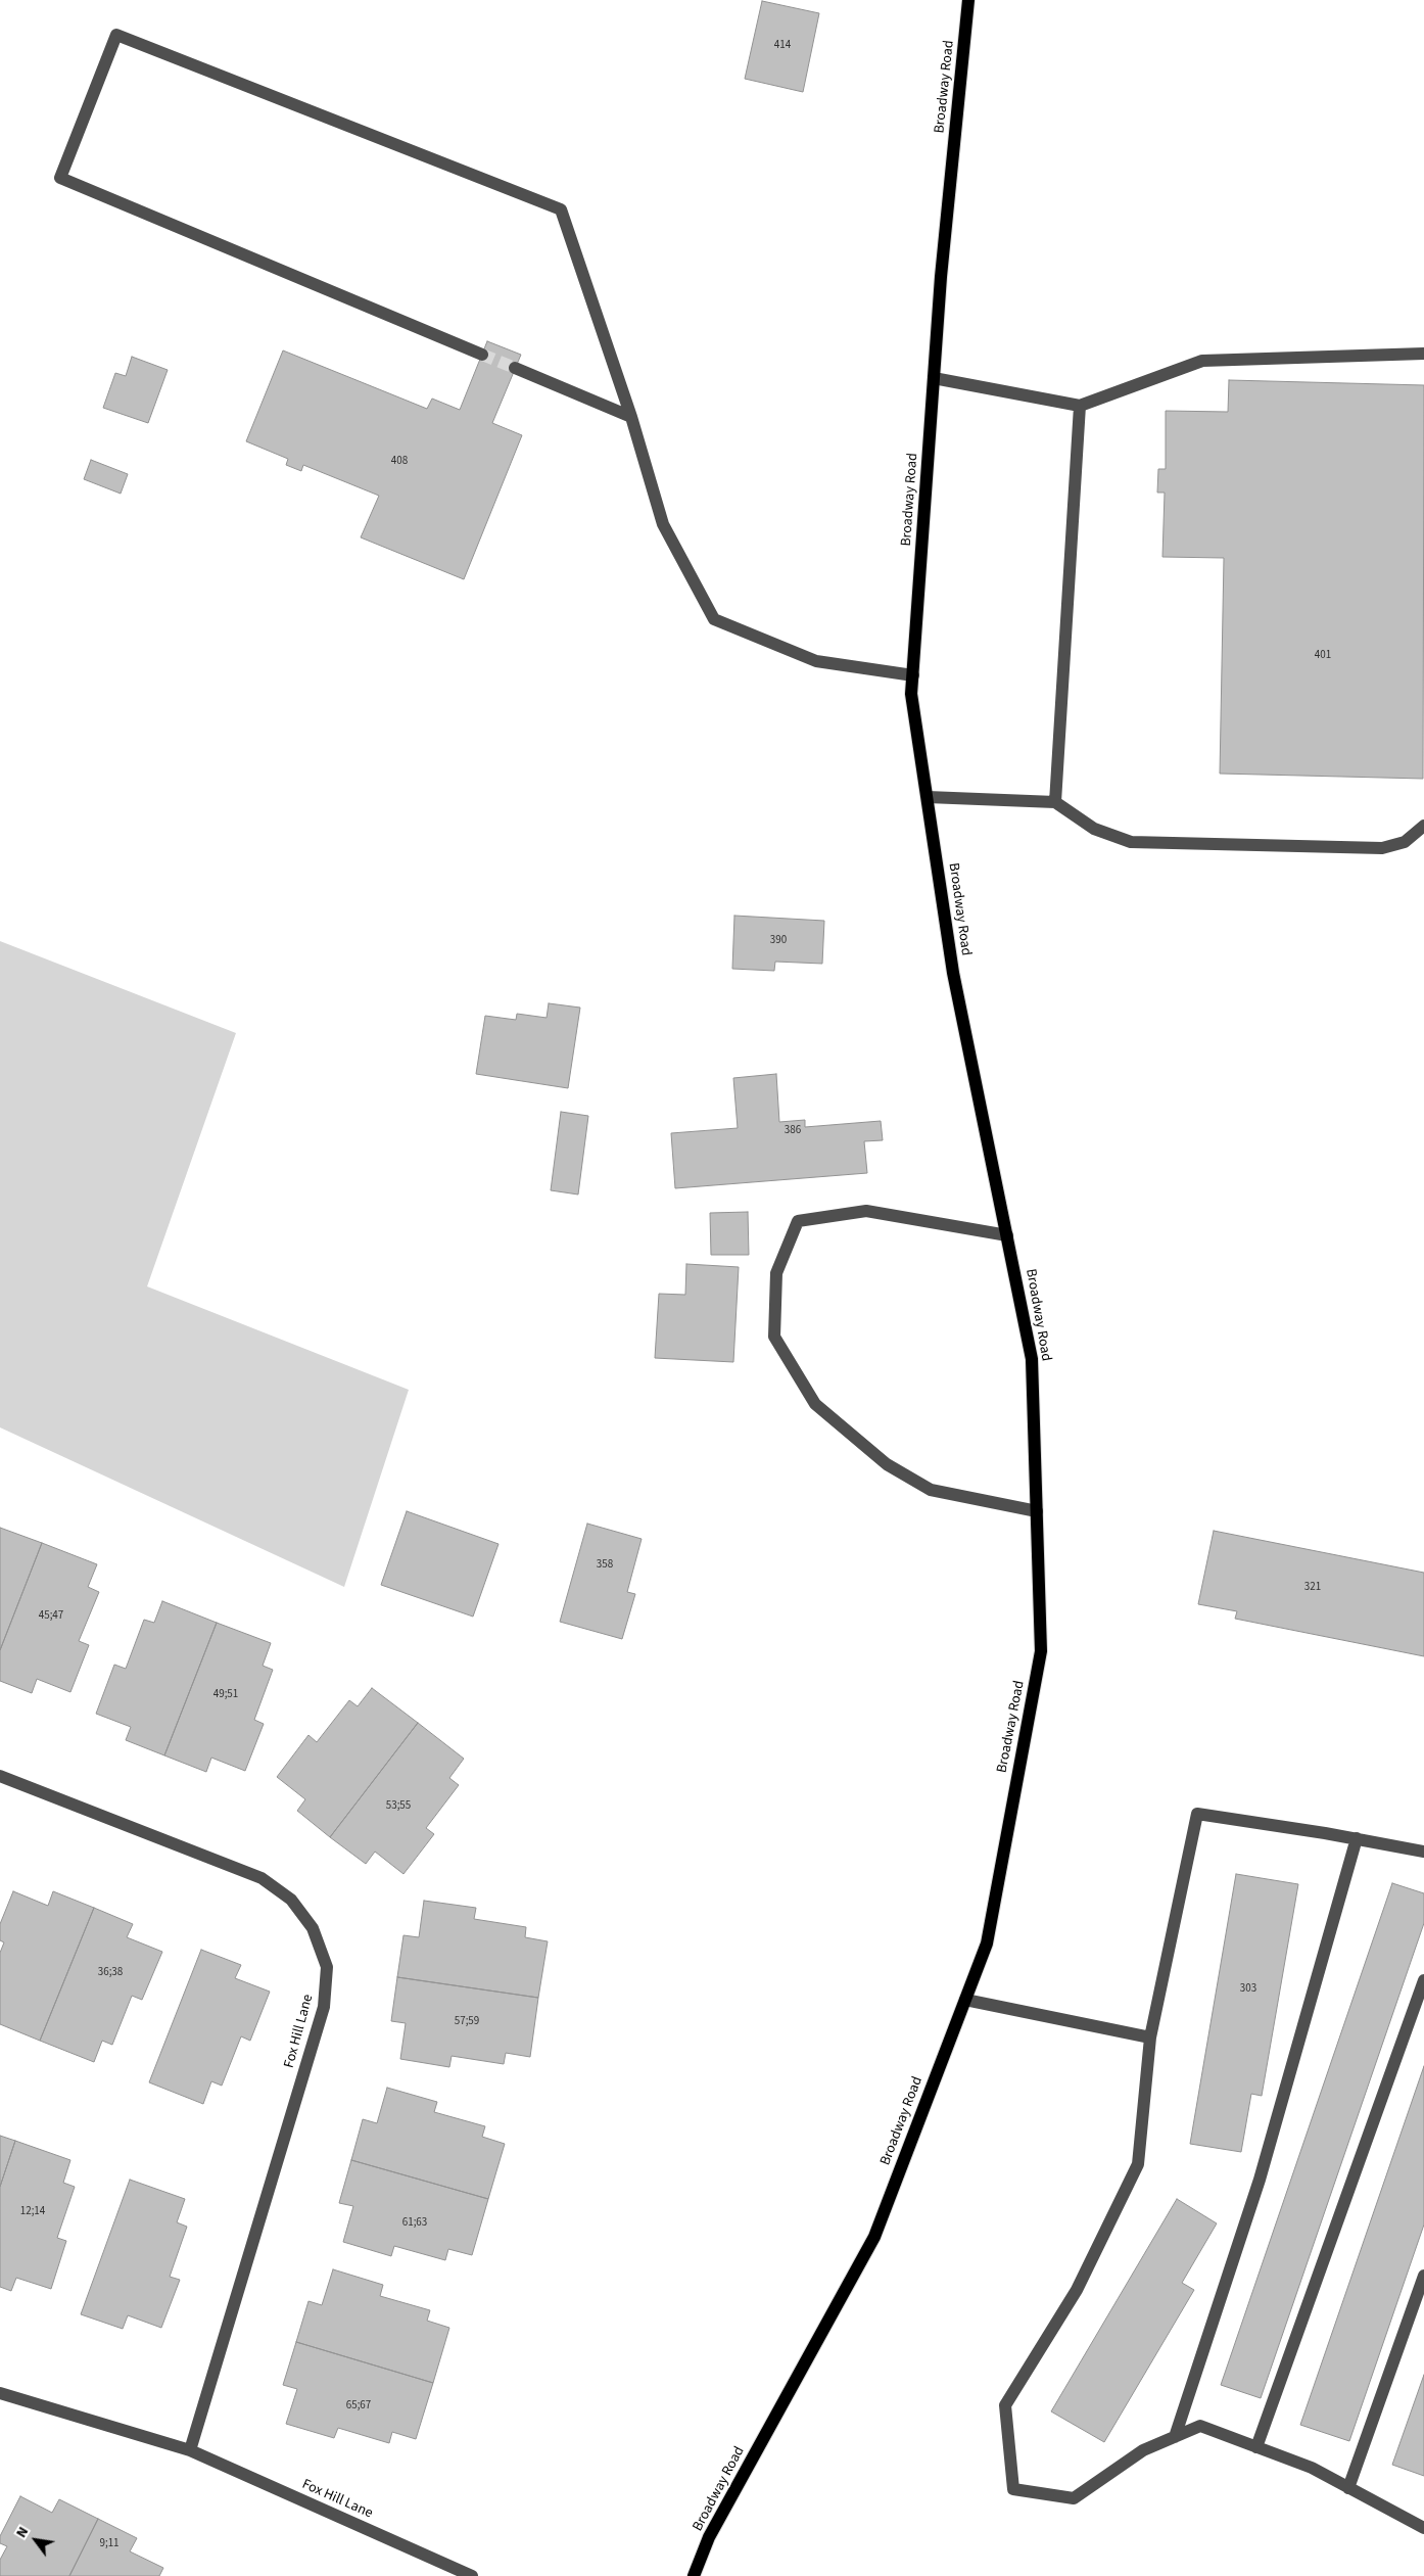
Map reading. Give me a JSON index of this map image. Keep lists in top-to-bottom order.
{
  "streets": {
    "main road": ["Broadway Road"],
    "street": ["Fox Hill Lane"]
  },
  "house_numbers": [
    "414",
    "408",
    "401",
    "390",
    "386",
    "358",
    "321",
    "45;47",
    "49;51",
    "53;55",
    "36;38",
    "303",
    "57;59",
    "12;14",
    "61;63",
    "65;67",
    "9;11"
  ],
  "north": "top left"
}
